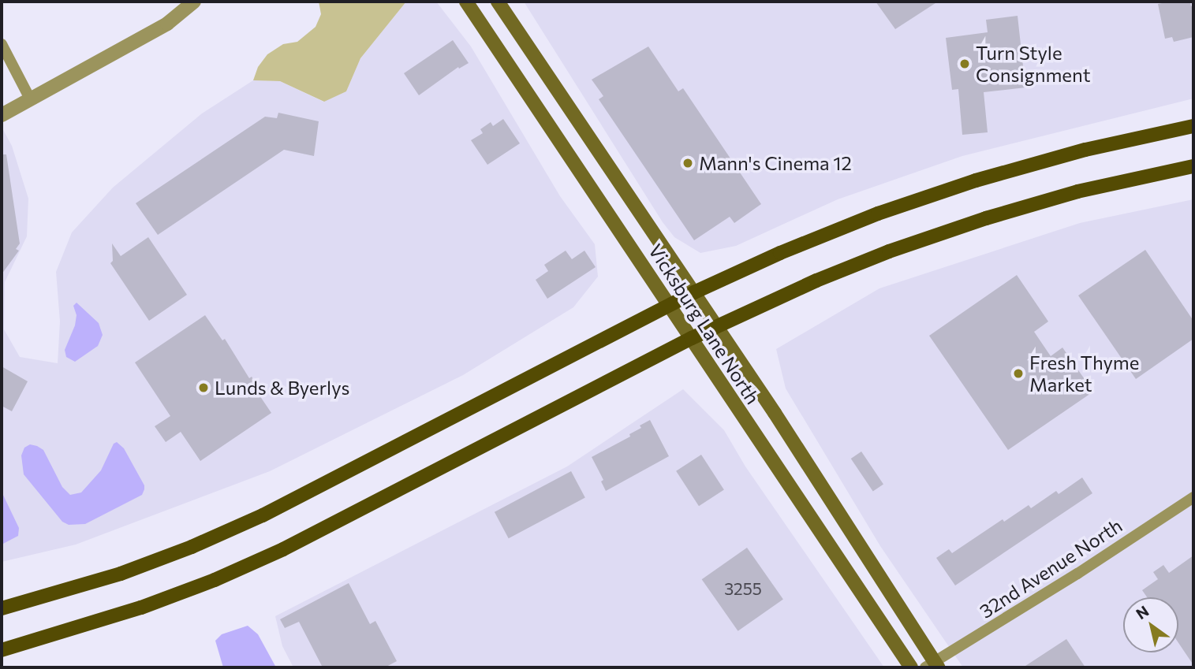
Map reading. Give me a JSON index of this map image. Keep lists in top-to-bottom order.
{
  "streets": {
    "main road": ["Vicksburg Lane North"],
    "street": ["32nd Avenue North"]
  },
  "crossings": [
    ["Vicksburg Lane North", "32nd Avenue North"]
  ],
  "places": [
    "Turn Style Consignment",
    "Mann's Cinema 12",
    "Fresh Thyme Market",
    "Lunds & Byerlys"
  ],
  "house_numbers": ["3255"],
  "north": "top left"
}
